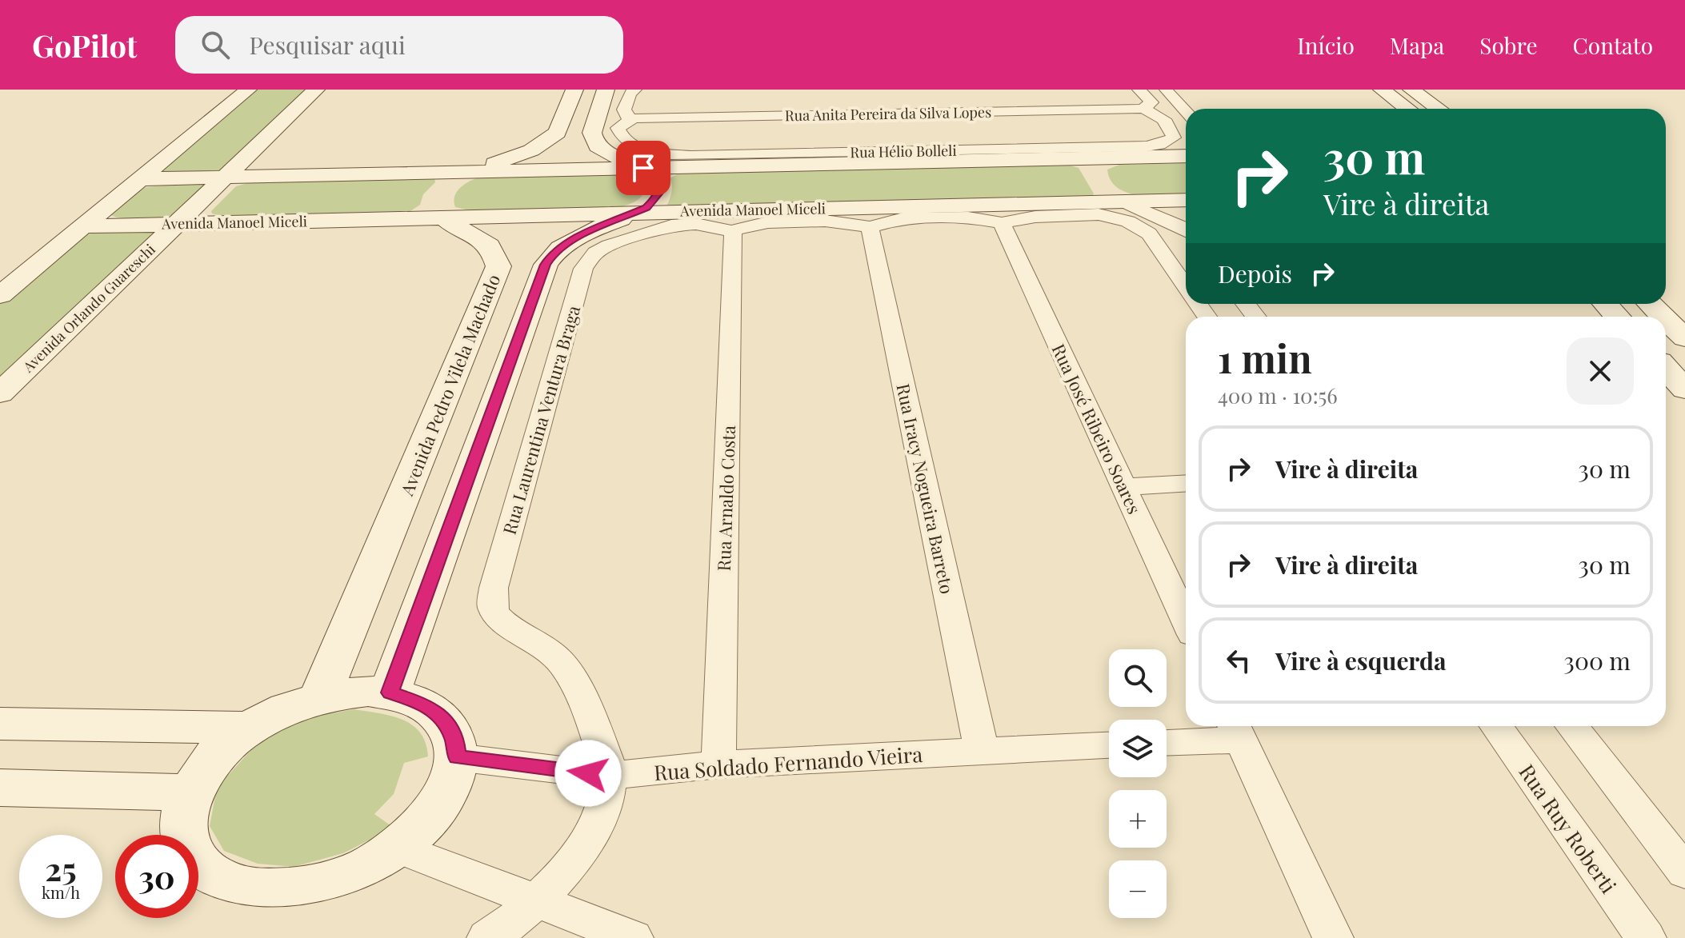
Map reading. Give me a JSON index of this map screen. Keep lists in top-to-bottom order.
{
  "streets": {
    "street": [
      "Rua Anita Pereira da Silva Lopes",
      "Rua Hélio Bolleli",
      "Avenida Manoel Miceli",
      "Avenida Orlando Guareschi",
      "Avenida Pedro Vilela Machado",
      "Rua Laurentina Ventura Braga",
      "Rua José Ribeiro Soares",
      "Rua Iracy Nogueira Barreto",
      "Rua Arnaldo Costa",
      "Rua Soldado Fernando Vieira",
      "Rua Ruy Roberti"
    ]
  },
  "crossings": [
    ["Avenida Manoel Miceli", "Avenida Orlando Guareschi"],
    ["Avenida Manoel Miceli", "Avenida Pedro Vilela Machado"],
    ["Avenida Manoel Miceli", "Rua Laurentina Ventura Braga"],
    ["Rua Laurentina Ventura Braga", "Rua Arnaldo Costa"],
    ["Rua Laurentina Ventura Braga", "Rua Soldado Fernando Vieira"],
    ["Rua Iracy Nogueira Barreto", "Rua Soldado Fernando Vieira"],
    ["Rua Arnaldo Costa", "Rua Soldado Fernando Vieira"]
  ],
  "page": {
    "header": "GoPilot",
    "search": "Pesquisar aqui",
    "nav": [
      "Início",
      "Mapa",
      "Sobre",
      "Contato"
    ],
    "turn": ["30 m", "Vire à direita"],
    "then": "Depois",
    "heading": ["1 min", "400 m · 10:56"],
    "list": [
      {
        "name": "Vire à direita",
        "value": "30 m"
      },
      {
        "name": "Vire à direita",
        "value": "30 m"
      },
      {
        "name": "Vire à esquerda",
        "value": "300 m"
      }
    ],
    "map_buttons": ["+", "−"],
    "speed": "25 km/h",
    "limit": "30"
  }
}
